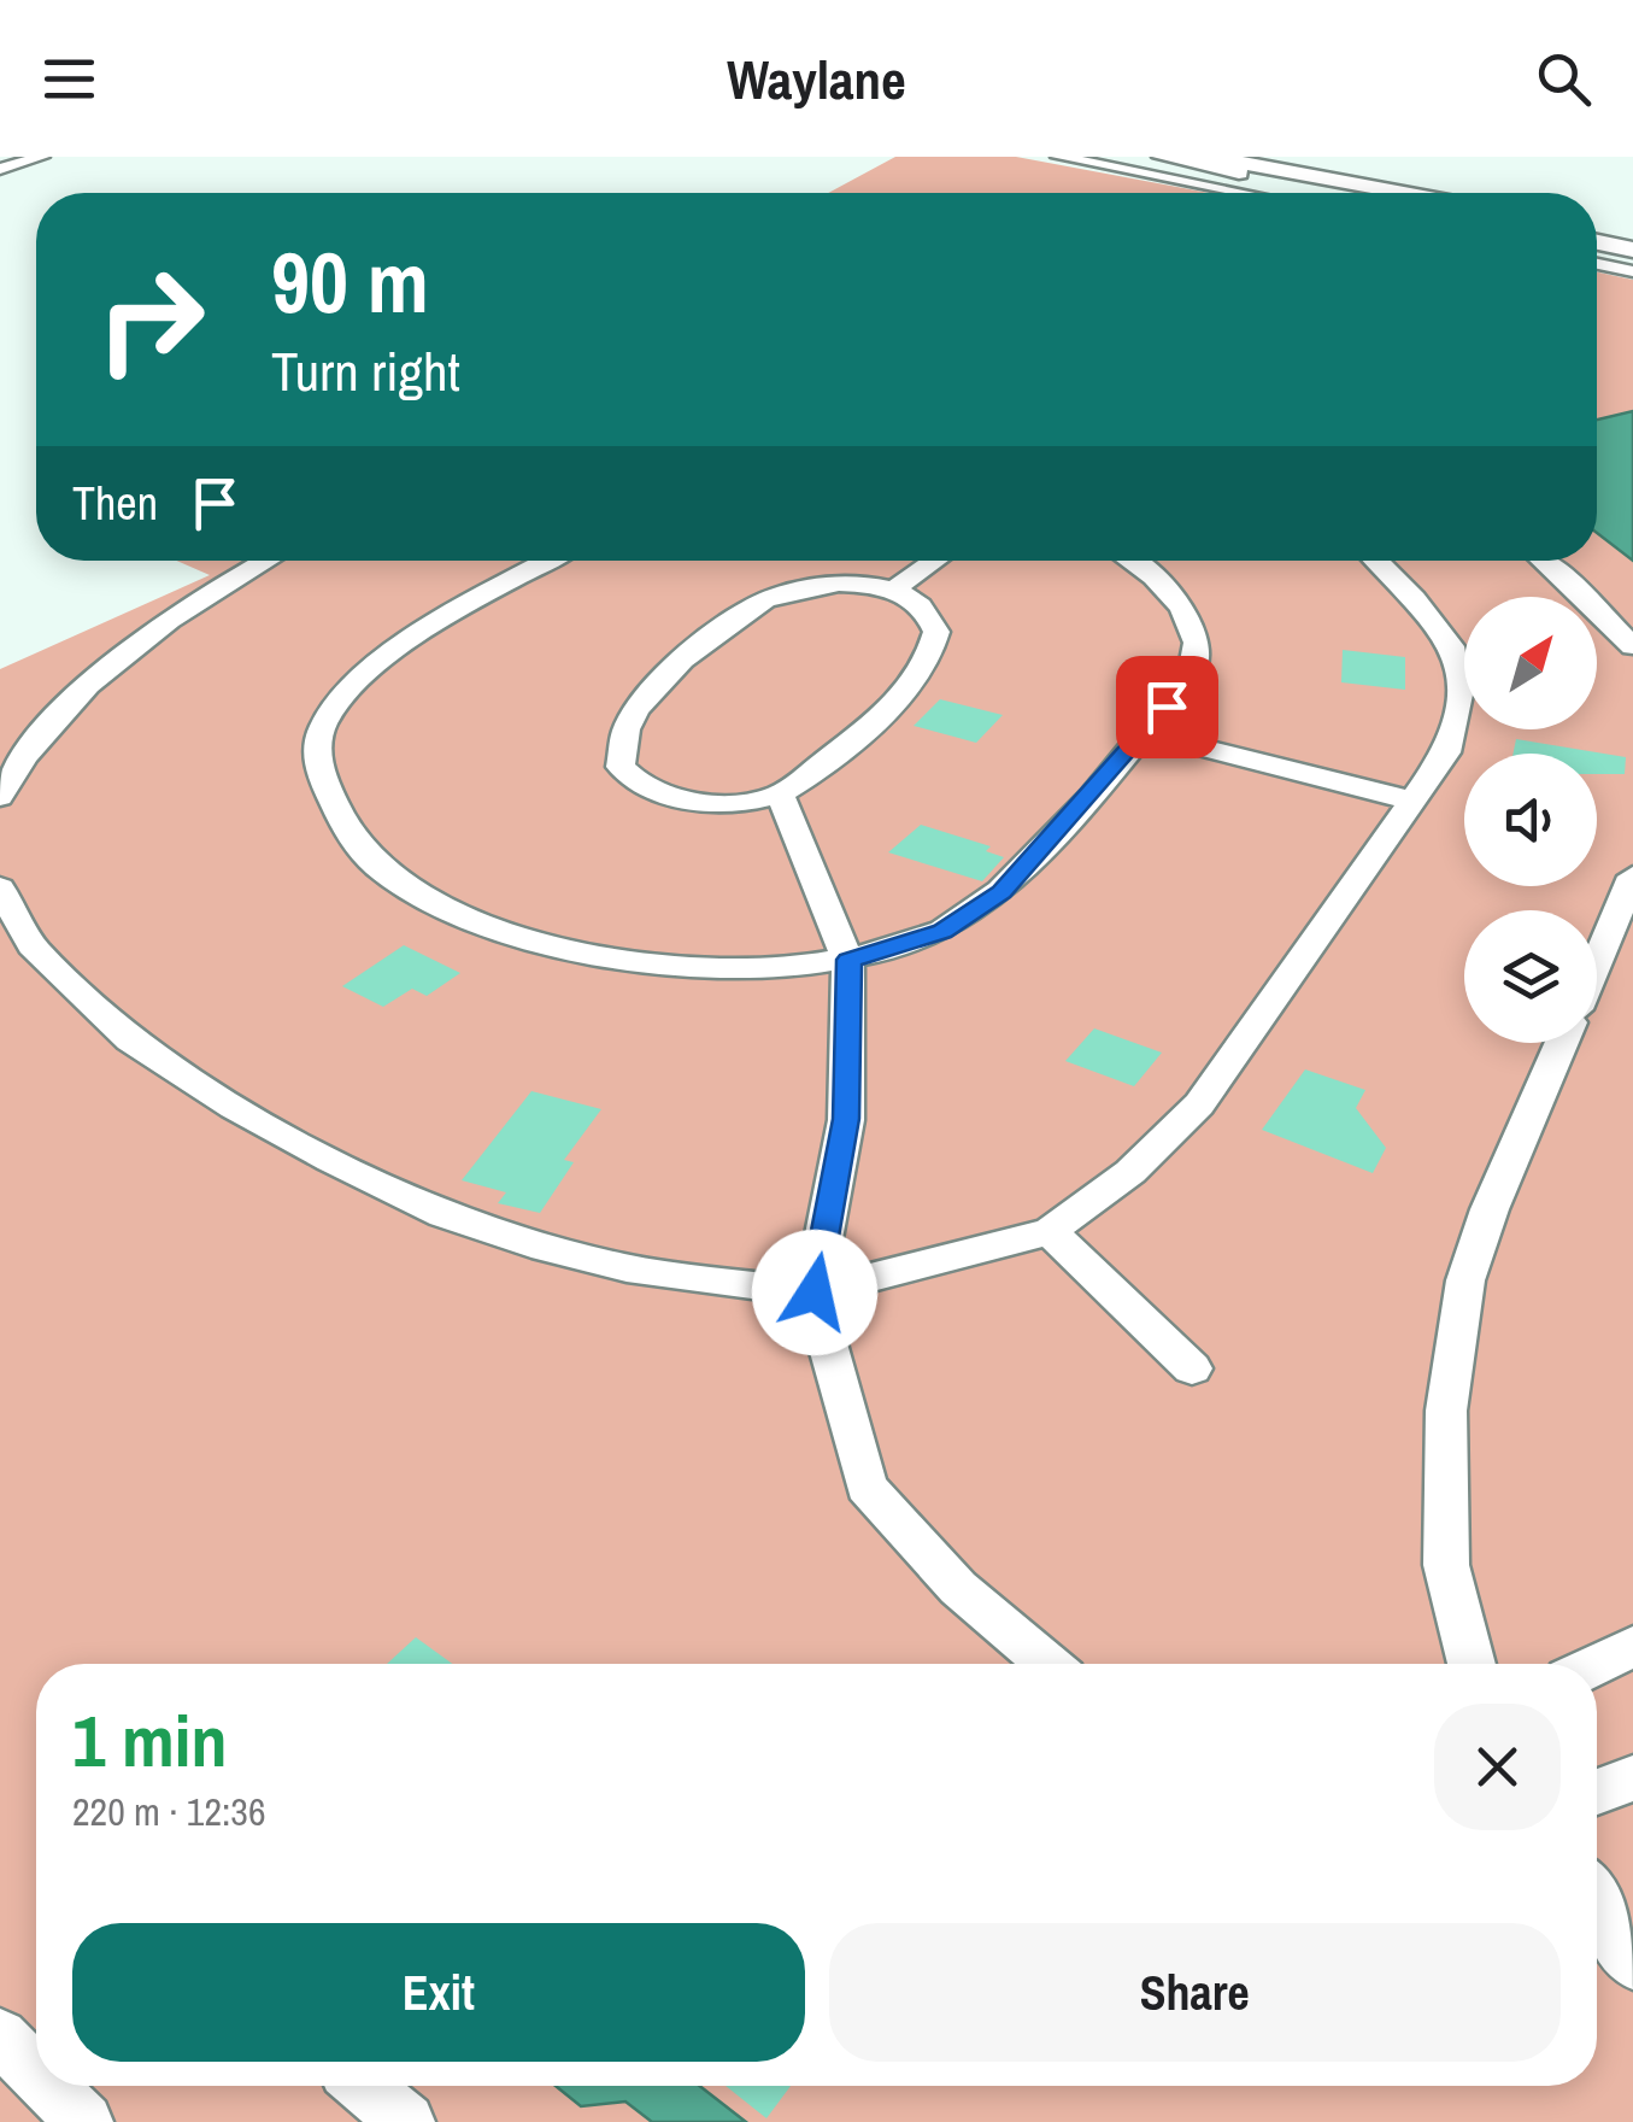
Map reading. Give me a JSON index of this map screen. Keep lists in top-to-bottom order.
{
  "north": "top right",
  "page": {
    "header": "Waylane",
    "turn": ["90 m", "Turn right"],
    "then": "Then",
    "heading": ["1 min", "220 m · 12:36"],
    "buttons": ["Exit", "Share"]
  }
}
